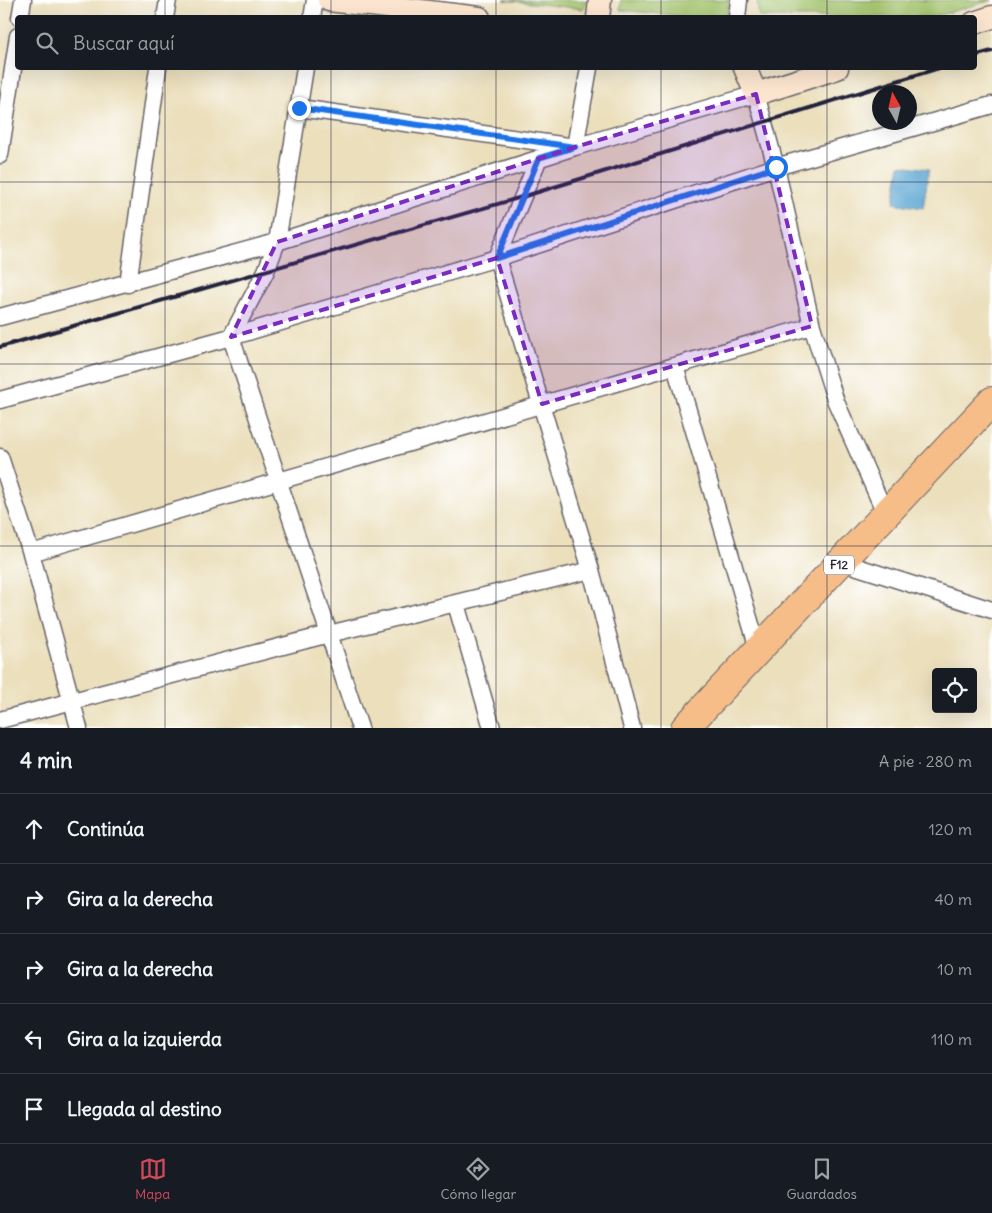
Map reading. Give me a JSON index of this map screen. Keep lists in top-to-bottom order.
{
  "streets": {
    "highway": ["F12"]
  },
  "north": "top",
  "page": {
    "search": "Buscar aquí",
    "heading": ["4 min", "A pie · 280 m"],
    "list": [
      ["Continúa", "120 m"],
      ["Gira a la derecha", "40 m"],
      ["Gira a la derecha", "10 m"],
      ["Gira a la izquierda", "110 m"],
      "Llegada al destino"
    ],
    "nav": ["Mapa", "Cómo llegar", "Guardados"]
  }
}
